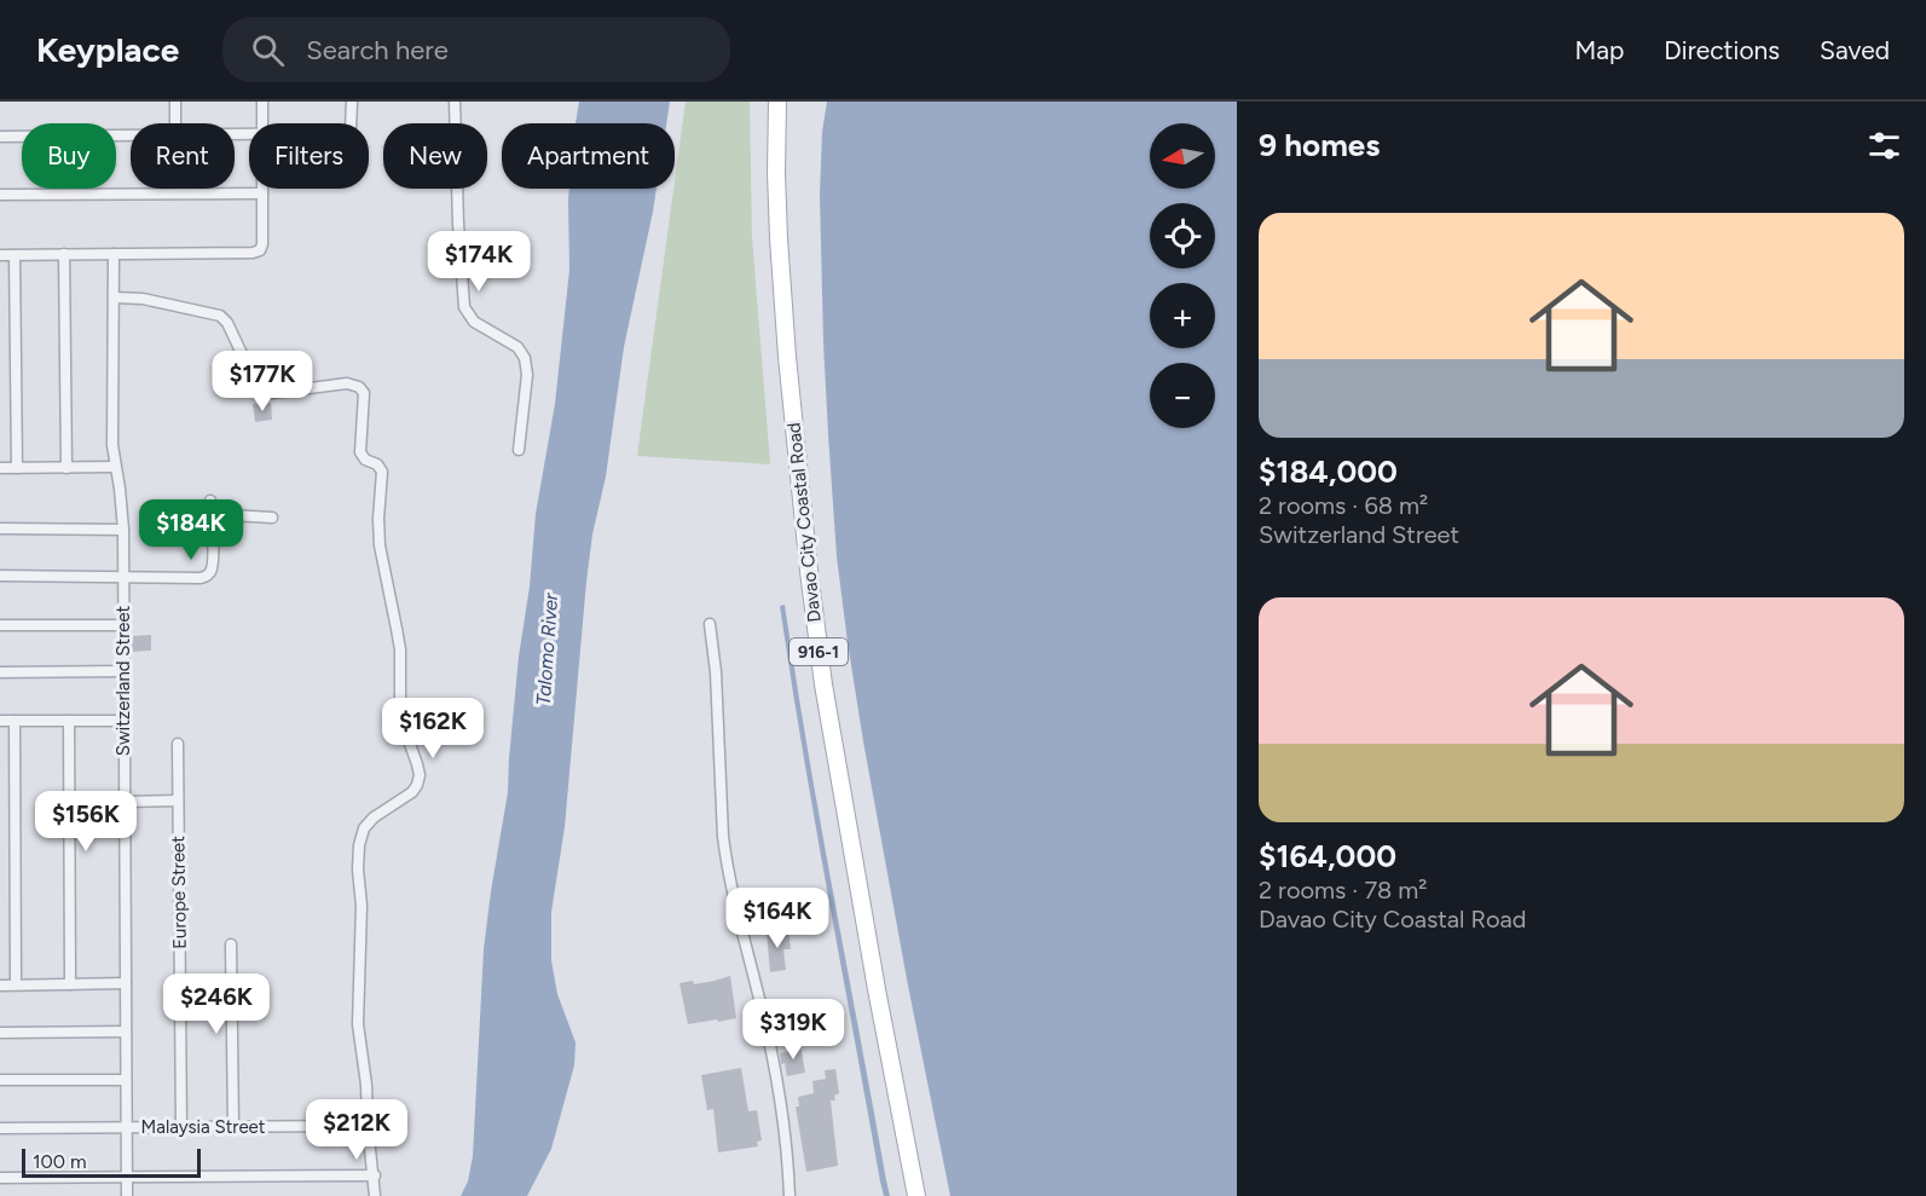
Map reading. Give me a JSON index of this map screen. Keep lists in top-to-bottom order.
{
  "streets": {
    "main road": ["Davao City Coastal Road", "916-1"],
    "street": ["Switzerland Street", "Europe Street", "Malaysia Street"]
  },
  "crossings": [
    ["Switzerland Street", "Malaysia Street"],
    ["Europe Street", "Malaysia Street"]
  ],
  "water": ["Talomo River"],
  "scale_bar": "100 m",
  "north": "left",
  "page": {
    "header": "Keyplace",
    "search": "Search here",
    "nav": ["Map", "Directions", "Saved"],
    "heading": "9 homes",
    "map_buttons": ["+", "−"],
    "chip": [
      "Buy",
      "Rent",
      "Filters",
      "New",
      "Apartment"
    ],
    "list": [
      {
        "name": "$184,000",
        "note": "2 rooms · 68 m² · Switzerland Street"
      },
      {
        "name": "$164,000",
        "note": "2 rooms · 78 m² · Davao City Coastal Road"
      }
    ],
    "price": [
      "$174K",
      "$177K",
      "$184K",
      "$162K",
      "$156K",
      "$164K",
      "$246K",
      "$319K",
      "$212K"
    ],
    "scale": "100 m"
  }
}
